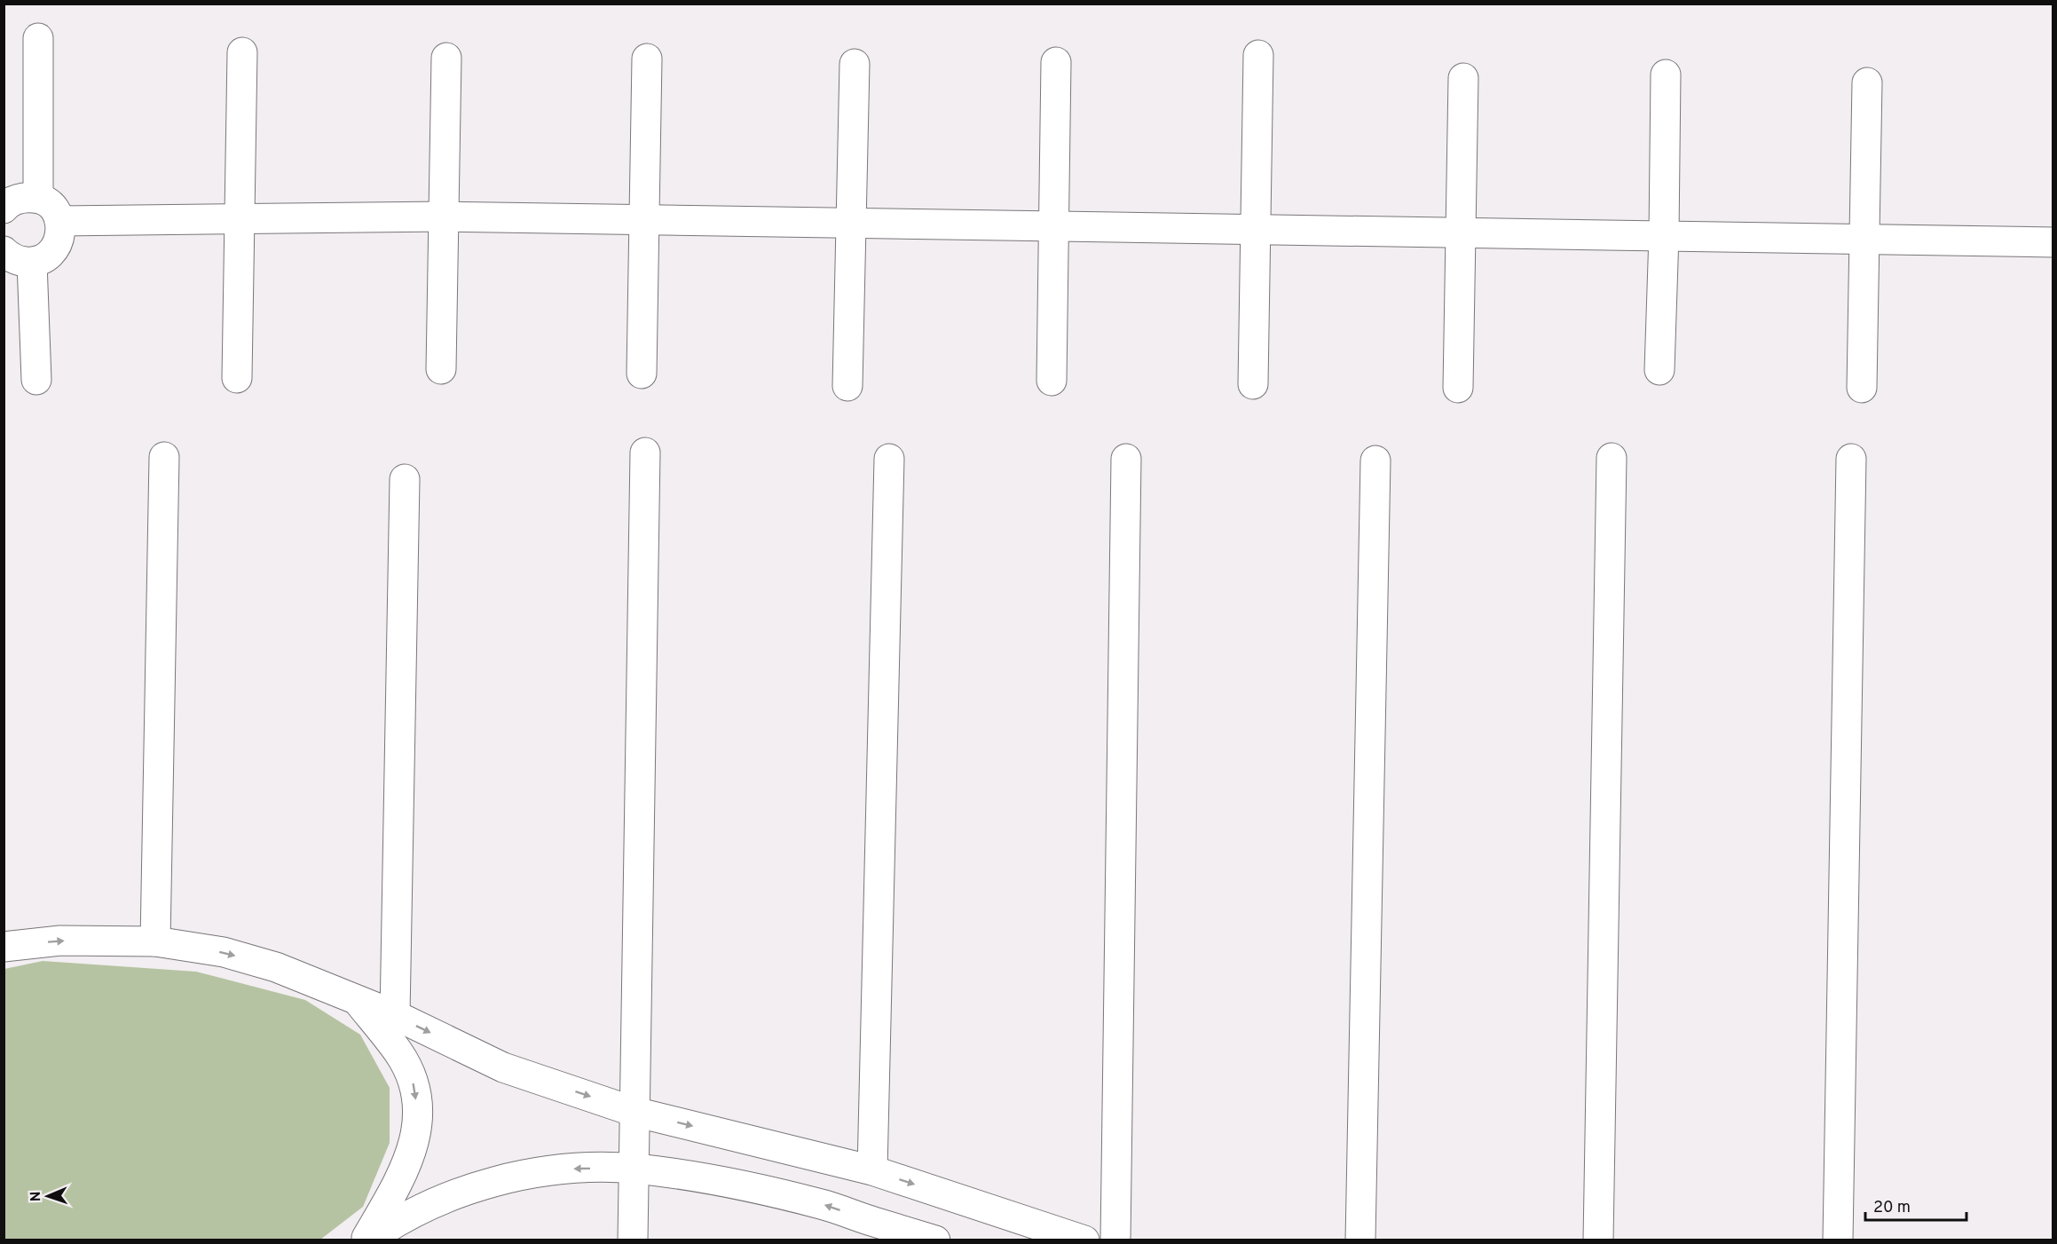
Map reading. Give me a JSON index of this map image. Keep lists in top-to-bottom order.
{
  "scale_bar": "20 m",
  "north": "left"
}
